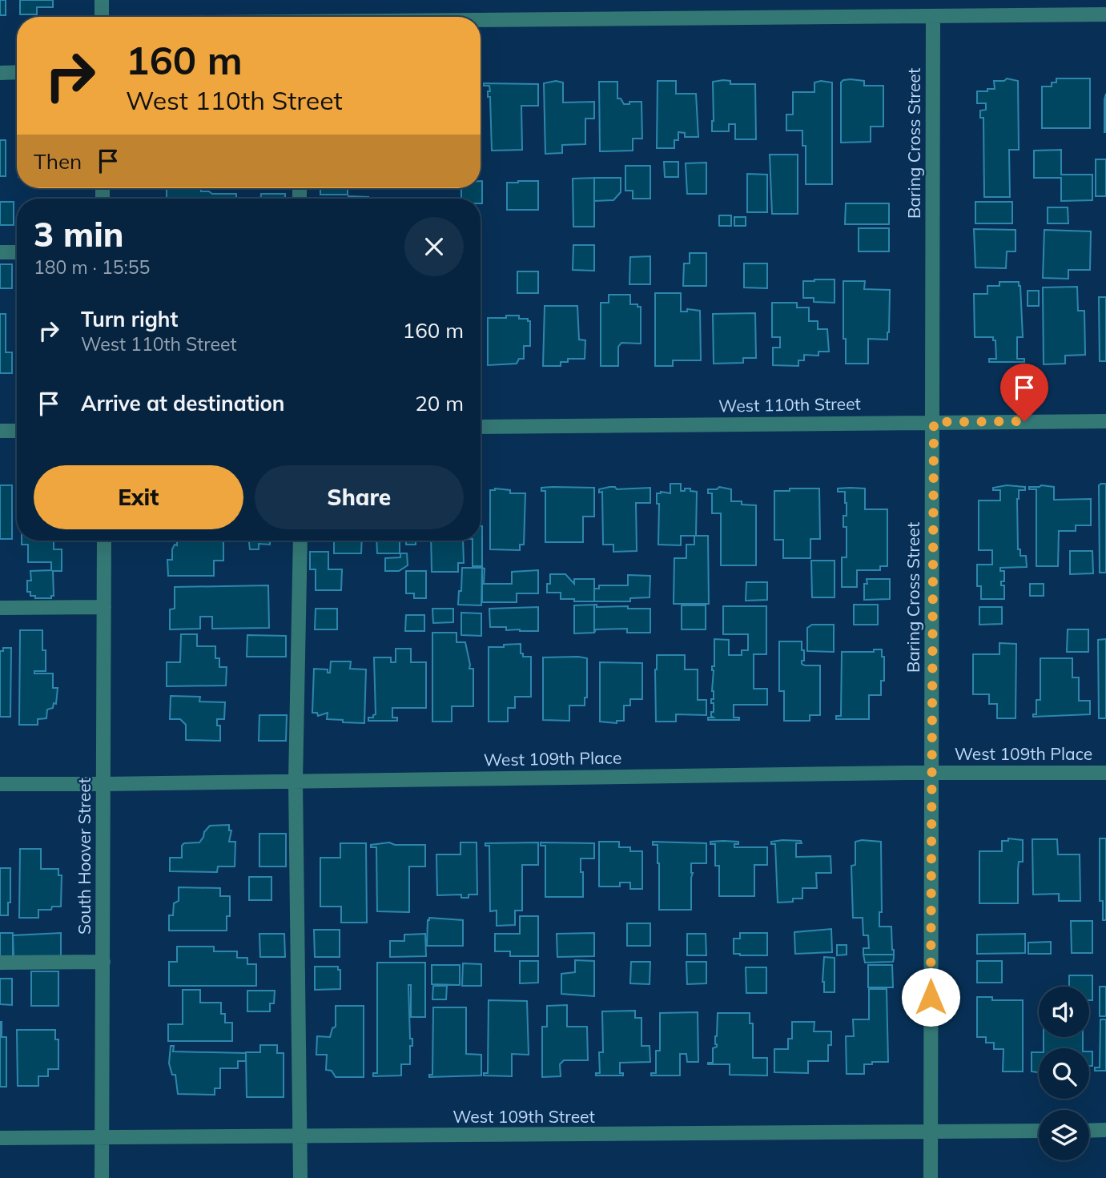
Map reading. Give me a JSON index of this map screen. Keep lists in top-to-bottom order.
{
  "streets": {
    "street": [
      "Baring Cross Street",
      "West 110th Street",
      "West 109th Place",
      "South Hoover Street",
      "West 109th Street"
    ]
  },
  "crossings": [
    ["Baring Cross Street", "West 110th Street"],
    ["Baring Cross Street", "West 109th Place"],
    ["Baring Cross Street", "West 109th Street"],
    ["West 109th Place", "South Hoover Street"],
    ["South Hoover Street", "West 109th Street"]
  ],
  "page": {
    "turn": ["160 m", "West 110th Street"],
    "then": "Then",
    "heading": ["3 min", "180 m · 15:55"],
    "list": [
      {
        "name": "Turn right",
        "note": "West 110th Street",
        "value": "160 m"
      },
      {
        "name": "Arrive at destination",
        "value": "20 m"
      }
    ],
    "buttons": ["Exit", "Share"]
  }
}
